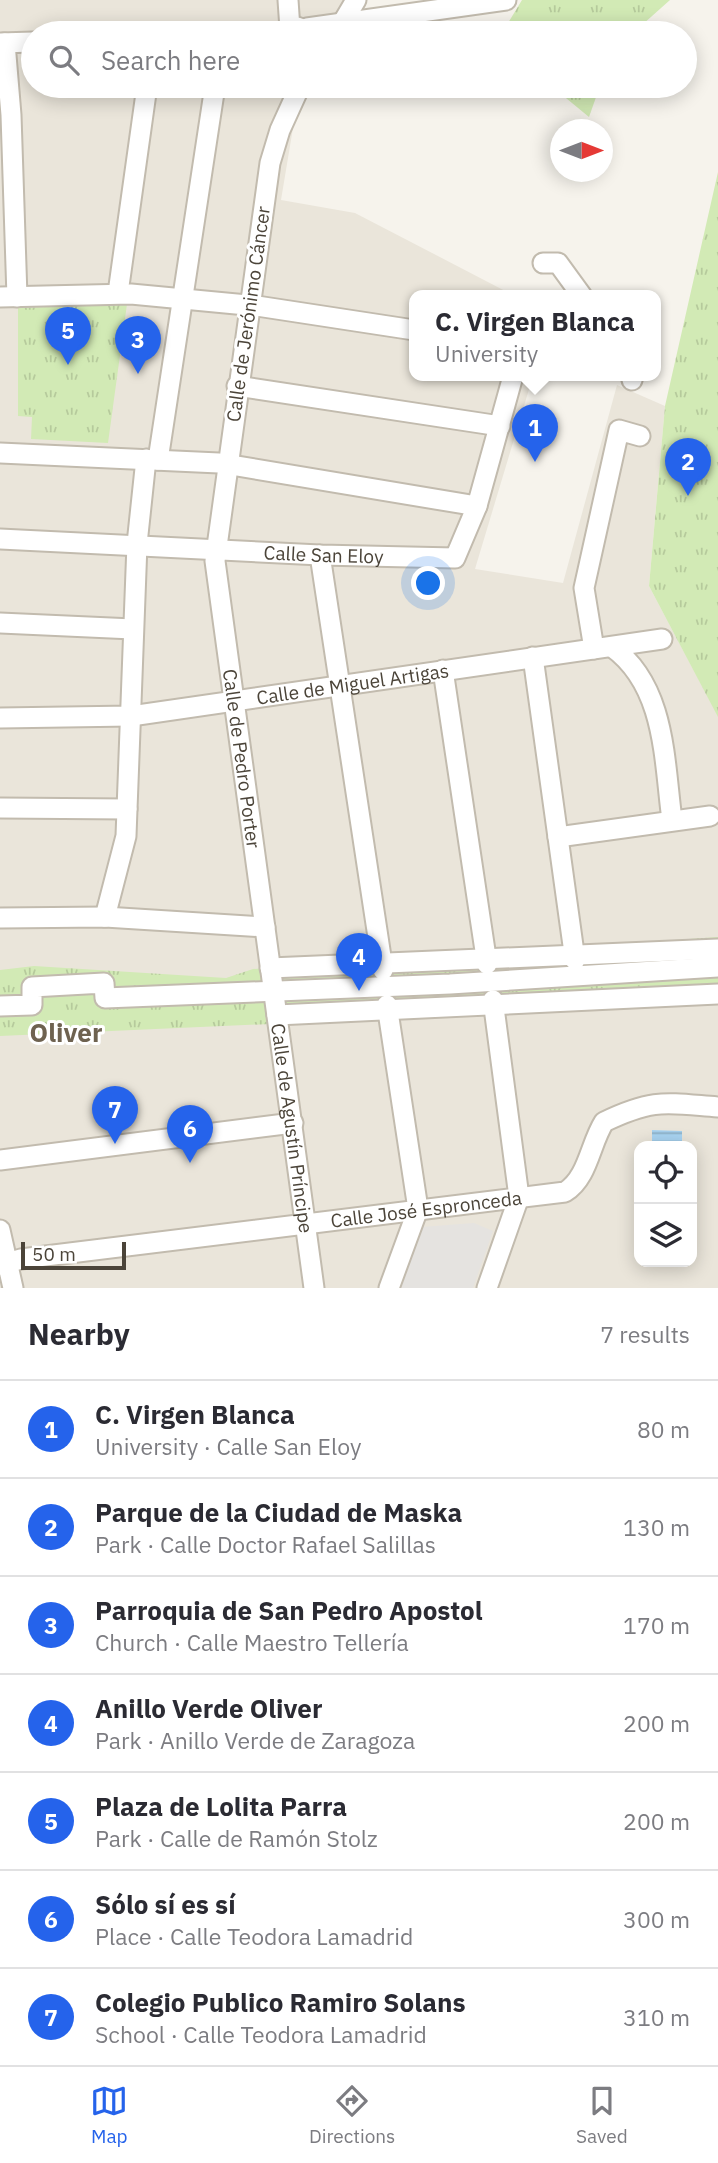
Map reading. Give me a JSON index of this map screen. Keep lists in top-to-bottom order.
{
  "streets": {
    "street": [
      "Calle de Jerónimo Cáncer",
      "Calle San Eloy",
      "Calle de Miguel Artigas",
      "Calle de Pedro Porter",
      "Calle de Agustín Príncipe",
      "Calle José Espronceda"
    ]
  },
  "crossings": [
    ["Calle de Jerónimo Cáncer", "Calle San Eloy"],
    ["Calle de Jerónimo Cáncer", "Calle de Pedro Porter"],
    ["Calle San Eloy", "Calle de Pedro Porter"],
    ["Calle de Miguel Artigas", "Calle de Pedro Porter"],
    ["Calle de Pedro Porter", "Calle de Agustín Príncipe"],
    ["Calle de Agustín Príncipe", "Calle José Espronceda"]
  ],
  "districts": ["Oliver"],
  "scale_bar": "50 m",
  "north": "right",
  "page": {
    "search": "Search here",
    "popup": ["C. Virgen Blanca", "University"],
    "pins": [
      "5",
      "3",
      "1",
      "2",
      "4",
      "7",
      "6"
    ],
    "scale": "50 m",
    "heading": ["Nearby", "7 results"],
    "list": [
      {
        "mark": "1",
        "name": "C. Virgen Blanca",
        "note": "University · Calle San Eloy",
        "value": "80 m"
      },
      {
        "mark": "2",
        "name": "Parque de la Ciudad de Maska",
        "note": "Park · Calle Doctor Rafael Salillas",
        "value": "130 m"
      },
      {
        "mark": "3",
        "name": "Parroquia de San Pedro Apostol",
        "note": "Church · Calle Maestro Tellería",
        "value": "170 m"
      },
      {
        "mark": "4",
        "name": "Anillo Verde Oliver",
        "note": "Park · Anillo Verde de Zaragoza",
        "value": "200 m"
      },
      {
        "mark": "5",
        "name": "Plaza de Lolita Parra",
        "note": "Park · Calle de Ramón Stolz",
        "value": "200 m"
      },
      {
        "mark": "6",
        "name": "Sólo sí es sí",
        "note": "Place · Calle Teodora Lamadrid",
        "value": "300 m"
      },
      {
        "mark": "7",
        "name": "Colegio Publico Ramiro Solans",
        "note": "School · Calle Teodora Lamadrid",
        "value": "310 m"
      }
    ],
    "nav": ["Map", "Directions", "Saved"]
  }
}
